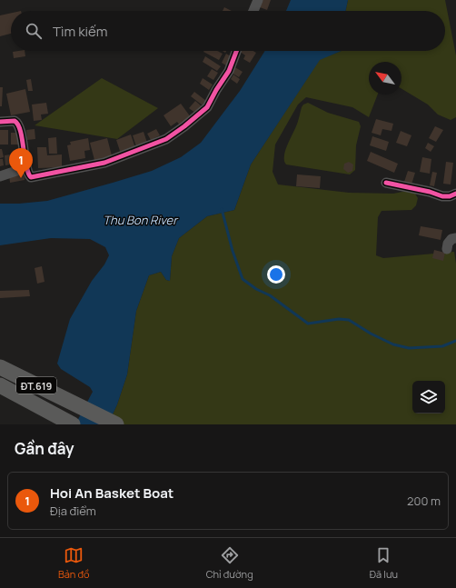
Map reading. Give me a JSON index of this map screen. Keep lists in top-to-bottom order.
{
  "streets": {
    "main road": ["ĐT.619"]
  },
  "water": ["Thu Bon River"],
  "north": "top left",
  "page": {
    "search": "Tìm kiếm",
    "pins": "1",
    "heading": "Gần đây",
    "list": [
      {
        "mark": "1",
        "name": "Hoi An Basket Boat",
        "note": "Địa điểm",
        "value": "200 m"
      }
    ],
    "nav": ["Bản đồ", "Chỉ đường", "Đã lưu"]
  }
}
